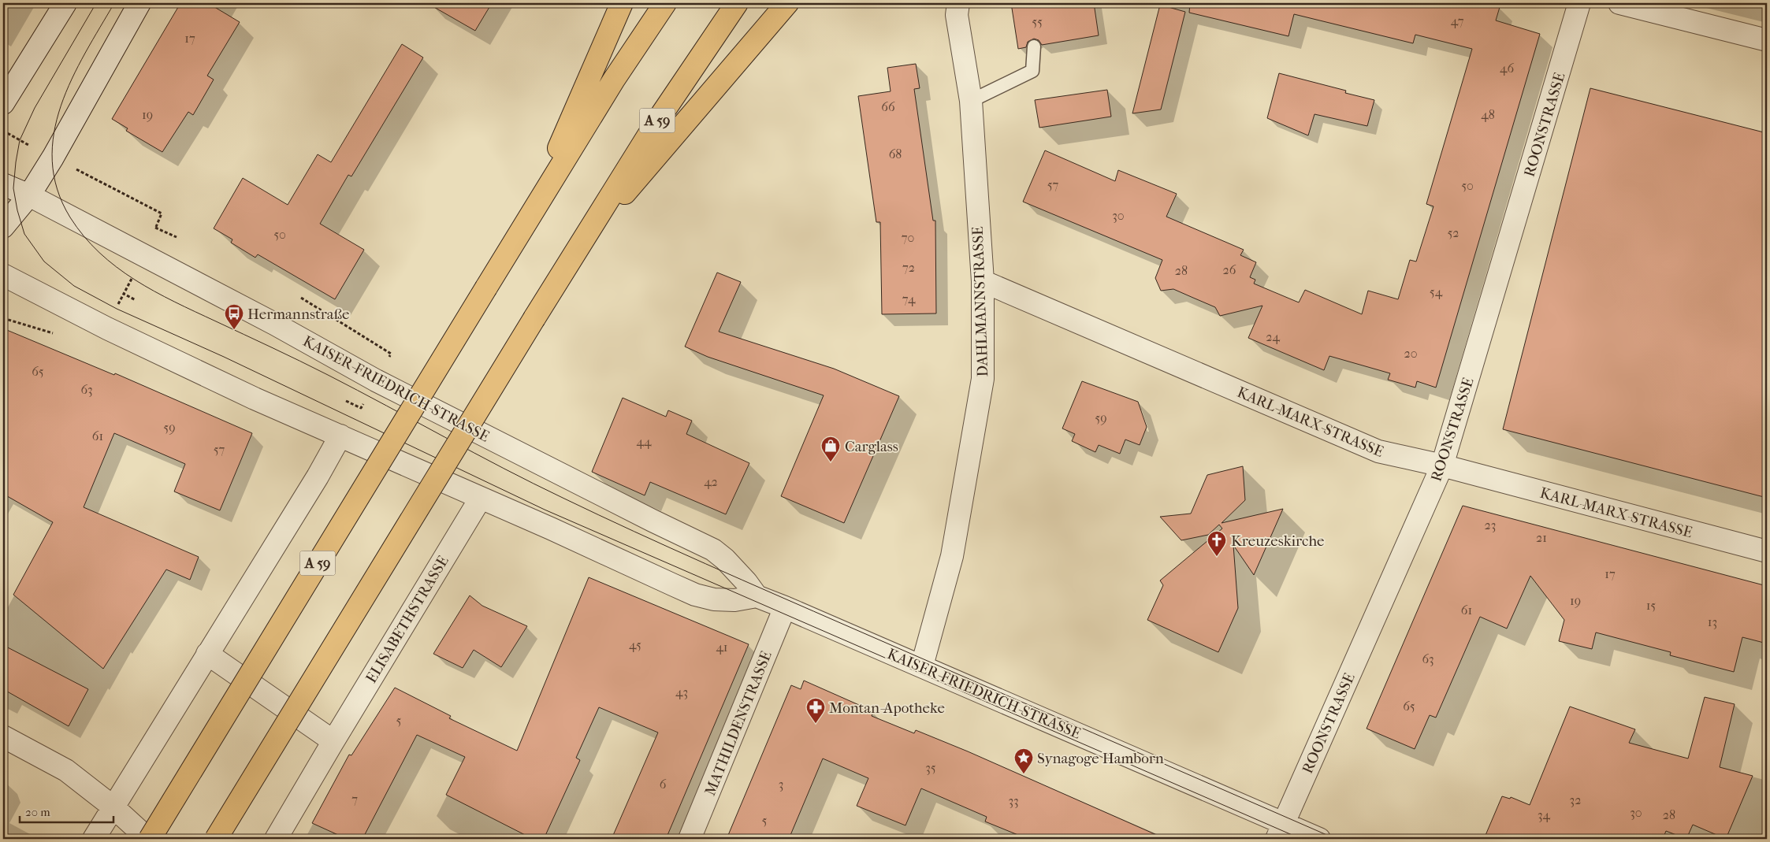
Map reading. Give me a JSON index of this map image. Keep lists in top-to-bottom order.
{
  "streets": {
    "highway": ["A 59"],
    "street": [
      "ROONSTRASSE",
      "DAHLMANNSTRASSE",
      "KAISER-FRIEDRICH-STRASSE",
      "KARL-MARX-STRASSE",
      "ELISABETHSTRASSE",
      "MATHILDENSTRASSE"
    ]
  },
  "crossings": [
    ["ROONSTRASSE", "KAISER-FRIEDRICH-STRASSE"],
    ["ROONSTRASSE", "KARL-MARX-STRASSE"],
    ["DAHLMANNSTRASSE", "KAISER-FRIEDRICH-STRASSE"],
    ["DAHLMANNSTRASSE", "KARL-MARX-STRASSE"],
    ["KAISER-FRIEDRICH-STRASSE", "MATHILDENSTRASSE"]
  ],
  "places": {
    "bus stop": ["Hermannstraße"],
    "shop": ["Carglass"],
    "church": ["Kreuzeskirche"],
    "pharmacy": ["Montan-Apotheke"],
    "place": ["Synagoge Hamborn"]
  },
  "house_numbers": [
    "47",
    "55",
    "17",
    "46",
    "66",
    "19",
    "48",
    "68",
    "57",
    "50",
    "30",
    "52",
    "50",
    "70",
    "72",
    "26",
    "28",
    "54",
    "74",
    "24",
    "20",
    "65",
    "63",
    "59",
    "59",
    "61",
    "44",
    "57",
    "42",
    "23",
    "21",
    "17",
    "19",
    "15",
    "61",
    "13",
    "45",
    "41",
    "63",
    "43",
    "65",
    "5",
    "35",
    "6",
    "3",
    "7",
    "32",
    "33",
    "30",
    "34",
    "28",
    "5"
  ],
  "scale_bar": "20 m"
}
